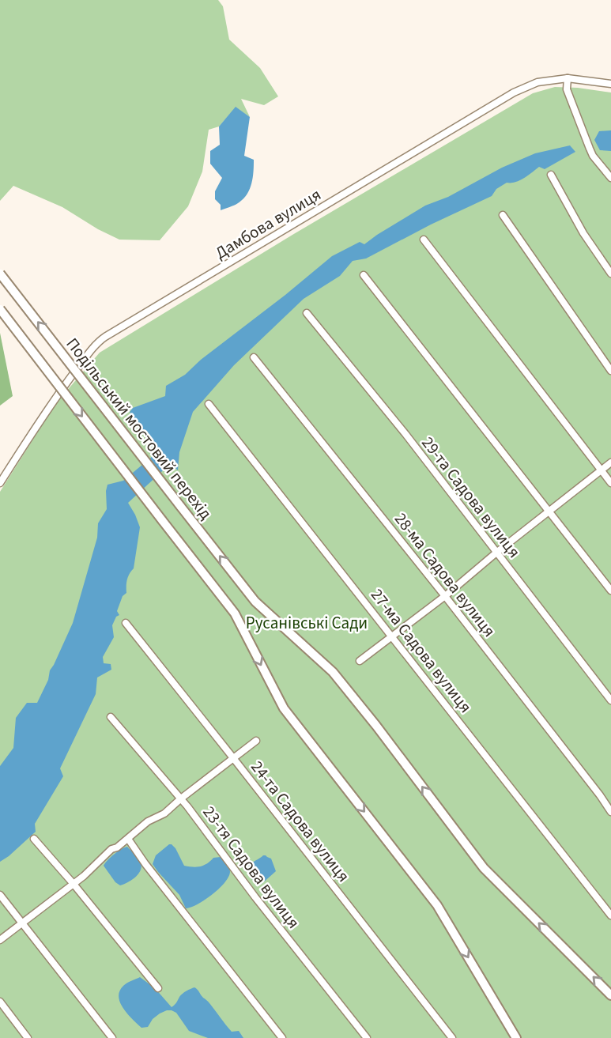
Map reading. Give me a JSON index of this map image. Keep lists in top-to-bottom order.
{
  "streets": {
    "main road": ["Подільський мостовий перехід"],
    "street": [
      "Дамбова вулиця",
      "29-та Садова вулиця",
      "28-ма Садова вулиця",
      "27-ма Садова вулиця",
      "24-та Садова вулиця",
      "23-тя Садова вулиця"
    ]
  },
  "parks": ["Русанівські Сади"]
}
